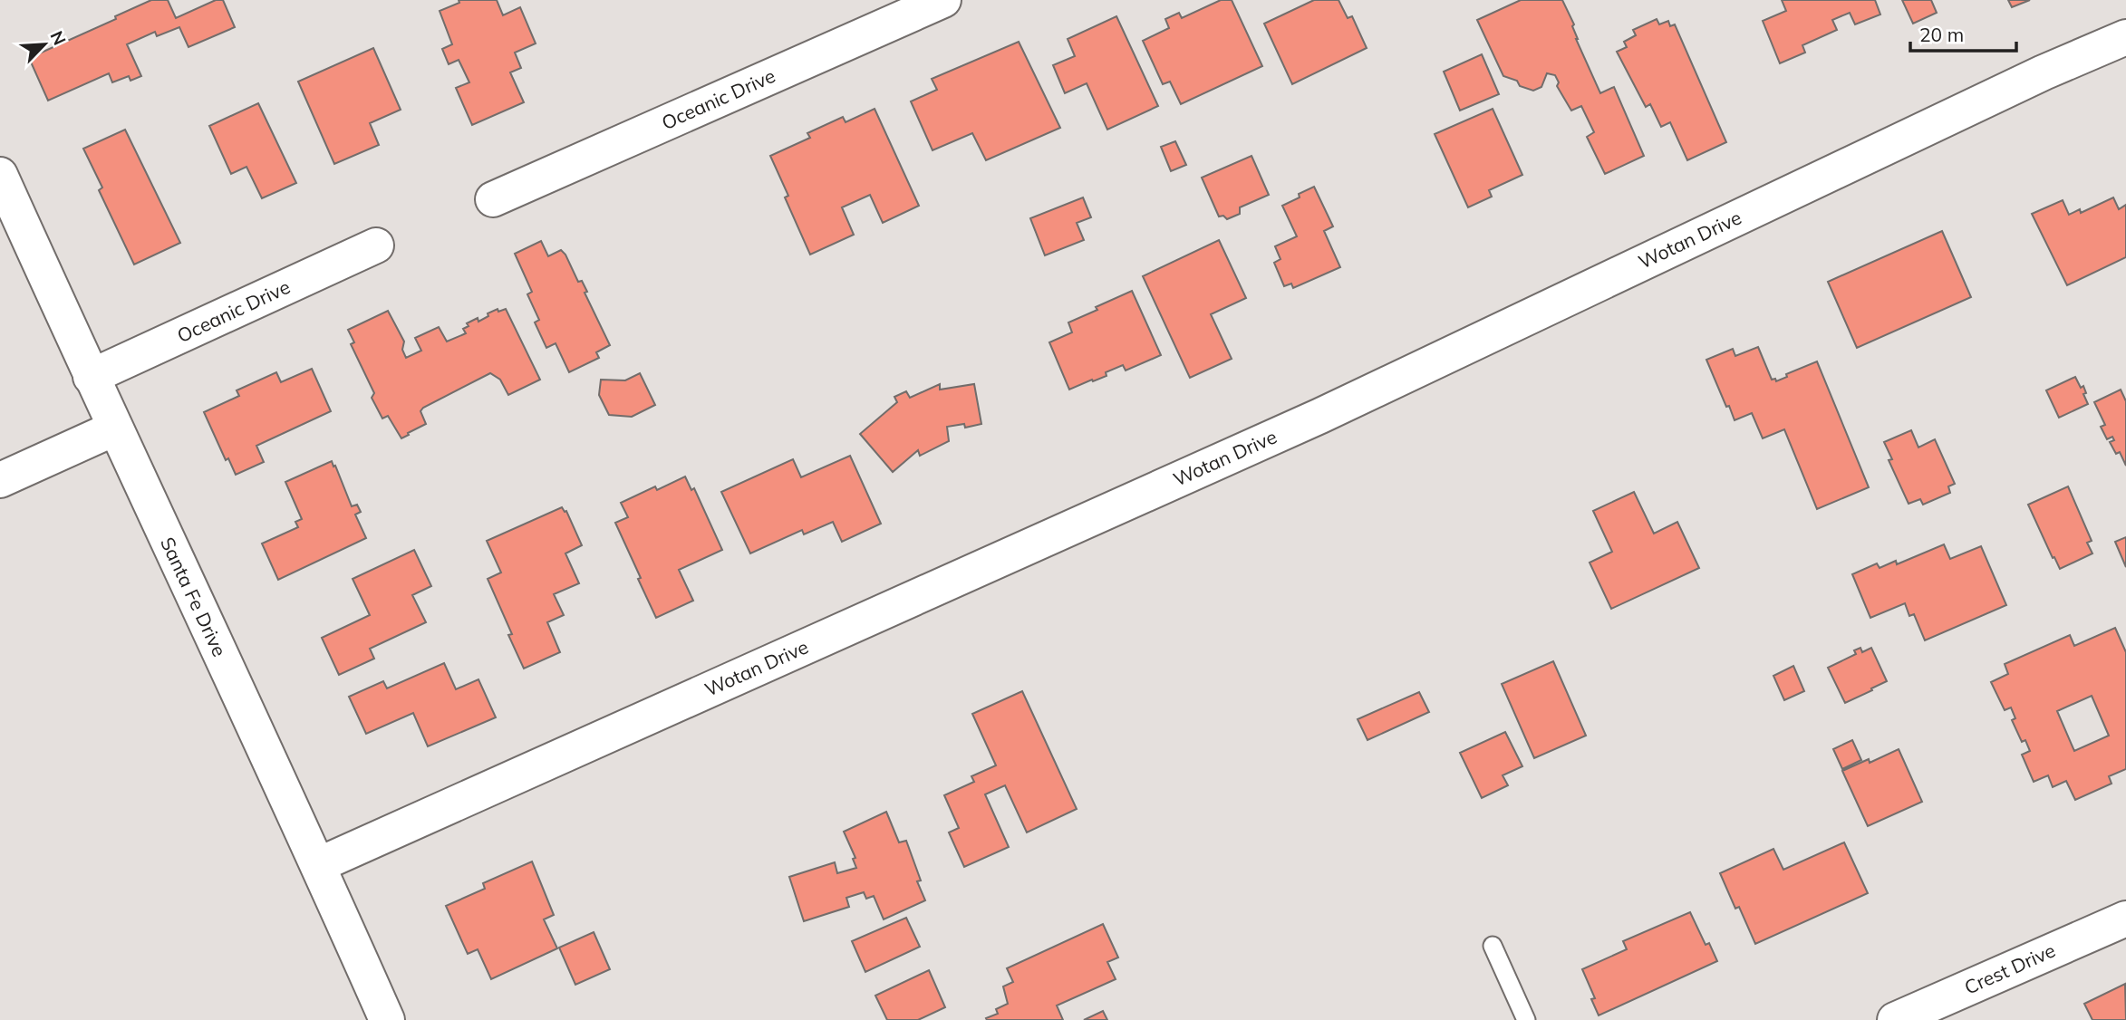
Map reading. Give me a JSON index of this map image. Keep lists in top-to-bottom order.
{
  "streets": {
    "street": [
      "Oceanic Drive",
      "Wotan Drive",
      "Santa Fe Drive",
      "Crest Drive"
    ]
  },
  "crossings": [
    ["Oceanic Drive", "Santa Fe Drive"],
    ["Wotan Drive", "Santa Fe Drive"]
  ],
  "scale_bar": "20 m",
  "north": "top right"
}
